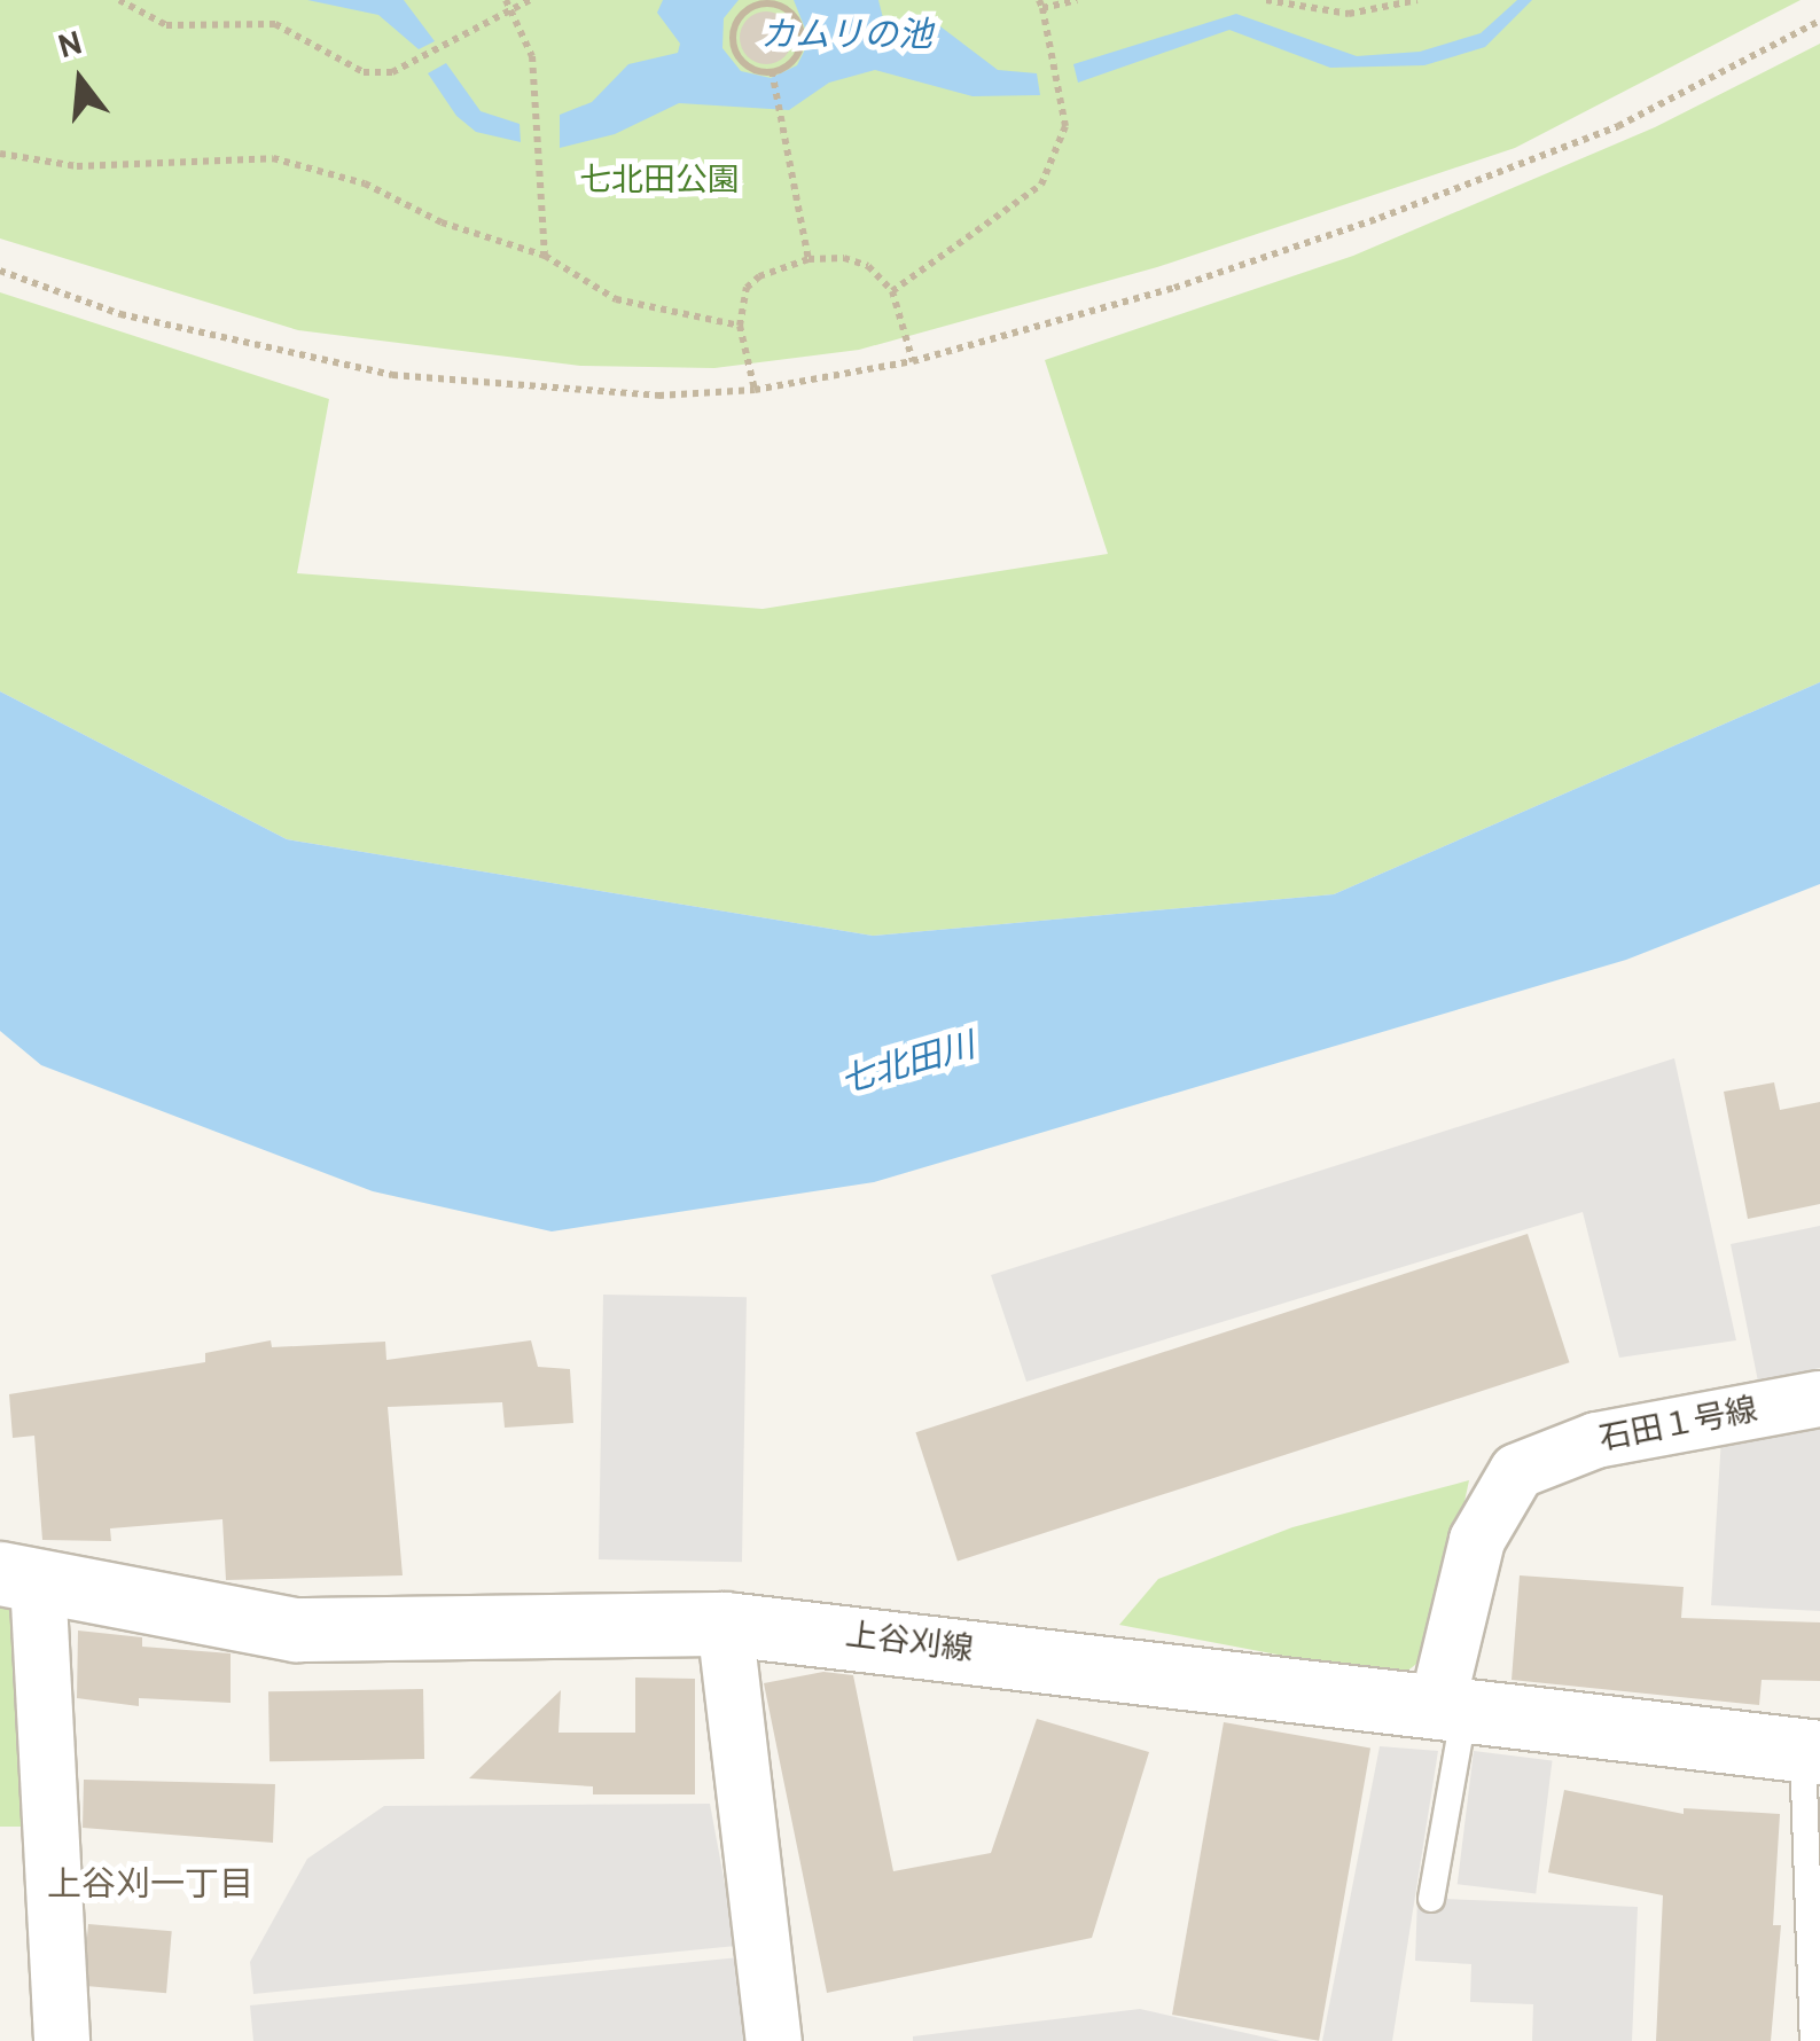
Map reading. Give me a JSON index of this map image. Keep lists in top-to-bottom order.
{
  "streets": {
    "street": ["石田１号線", "上谷刈線"]
  },
  "crossings": [
    ["石田１号線", "上谷刈線"]
  ],
  "districts": ["上谷刈一丁目"],
  "water": ["カムリの池", "七北田川"],
  "parks": ["七北田公園"],
  "north": "top"
}
